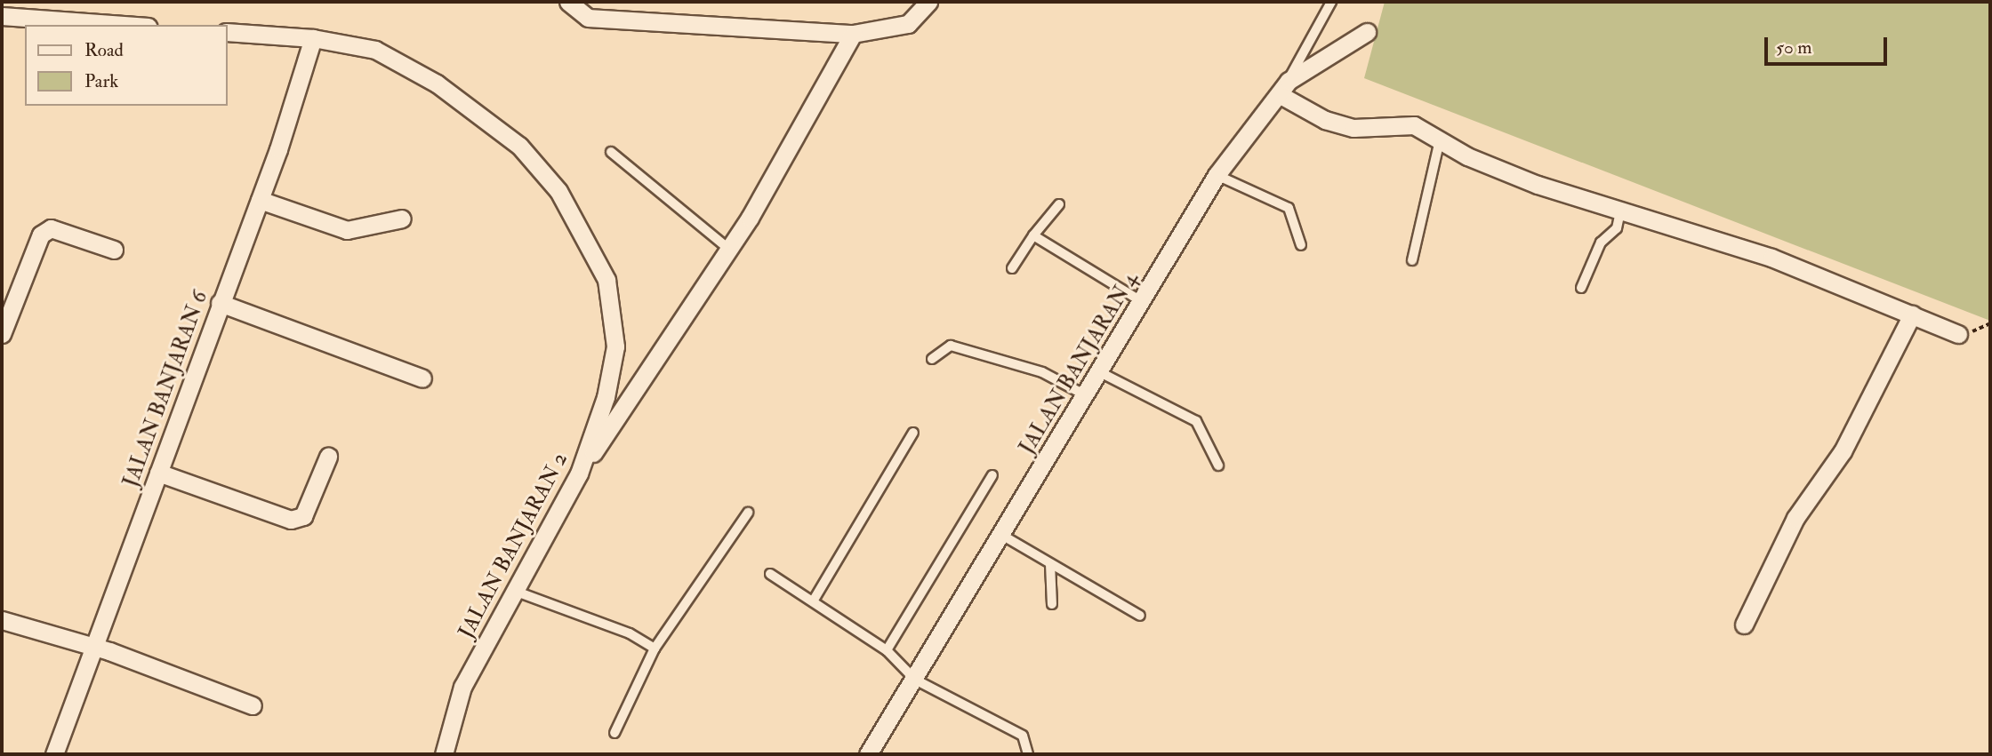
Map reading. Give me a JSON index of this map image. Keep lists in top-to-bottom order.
{
  "streets": {
    "street": ["JALAN BANJARAN 4", "JALAN BANJARAN 6", "JALAN BANJARAN 2"]
  },
  "crossings": [
    ["JALAN BANJARAN 6", "JALAN BANJARAN 2"]
  ],
  "legend": ["Road", "Park"],
  "scale_bar": "50 m"
}
